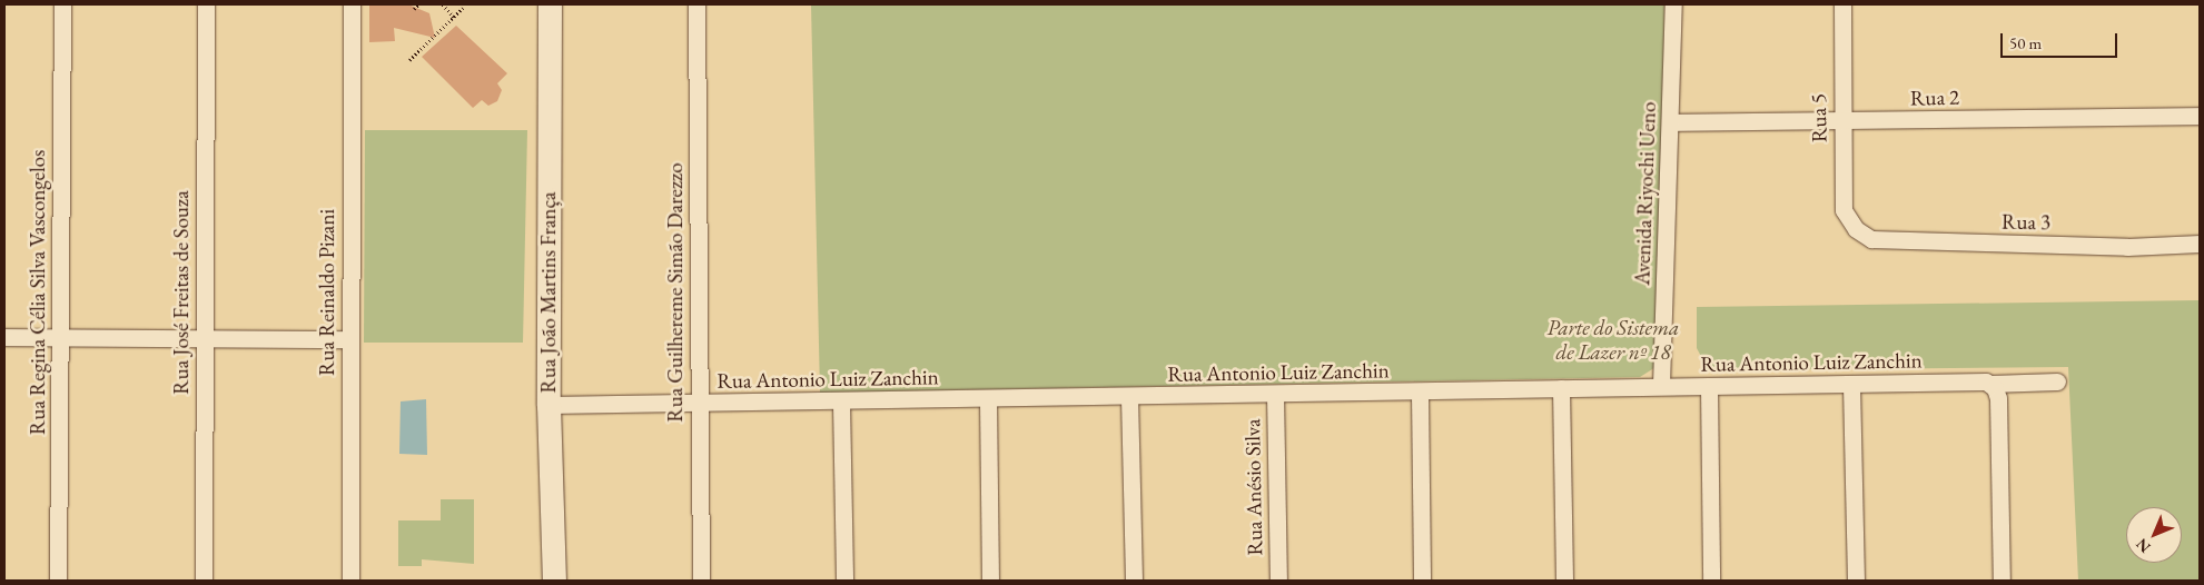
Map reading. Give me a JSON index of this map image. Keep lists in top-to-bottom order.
{
  "streets": {
    "main road": ["Rua João Martins França"],
    "street": [
      "Rua 2",
      "Rua 5",
      "Avenida Riyochi Ueno",
      "Rua 3",
      "Rua Regina Célia Silva Vascongelos",
      "Rua José Freitas de Souza",
      "Rua Reinaldo Pizani",
      "Rua Guilhereme Simão Darezzo",
      "Rua Antonio Luiz Zanchin",
      "Rua Anésio Silva"
    ]
  },
  "crossings": [
    ["Rua 2", "Rua 5"],
    ["Rua 2", "Avenida Riyochi Ueno"],
    ["Rua 5", "Rua 3"],
    ["Avenida Riyochi Ueno", "Rua Antonio Luiz Zanchin"],
    ["Rua João Martins França", "Rua Antonio Luiz Zanchin"],
    ["Rua Guilhereme Simão Darezzo", "Rua Antonio Luiz Zanchin"],
    ["Rua Antonio Luiz Zanchin", "Rua Anésio Silva"]
  ],
  "parks": ["Parte do Sistema de Lazer nº 18"],
  "scale_bar": "50 m",
  "north": "bottom left"
}
